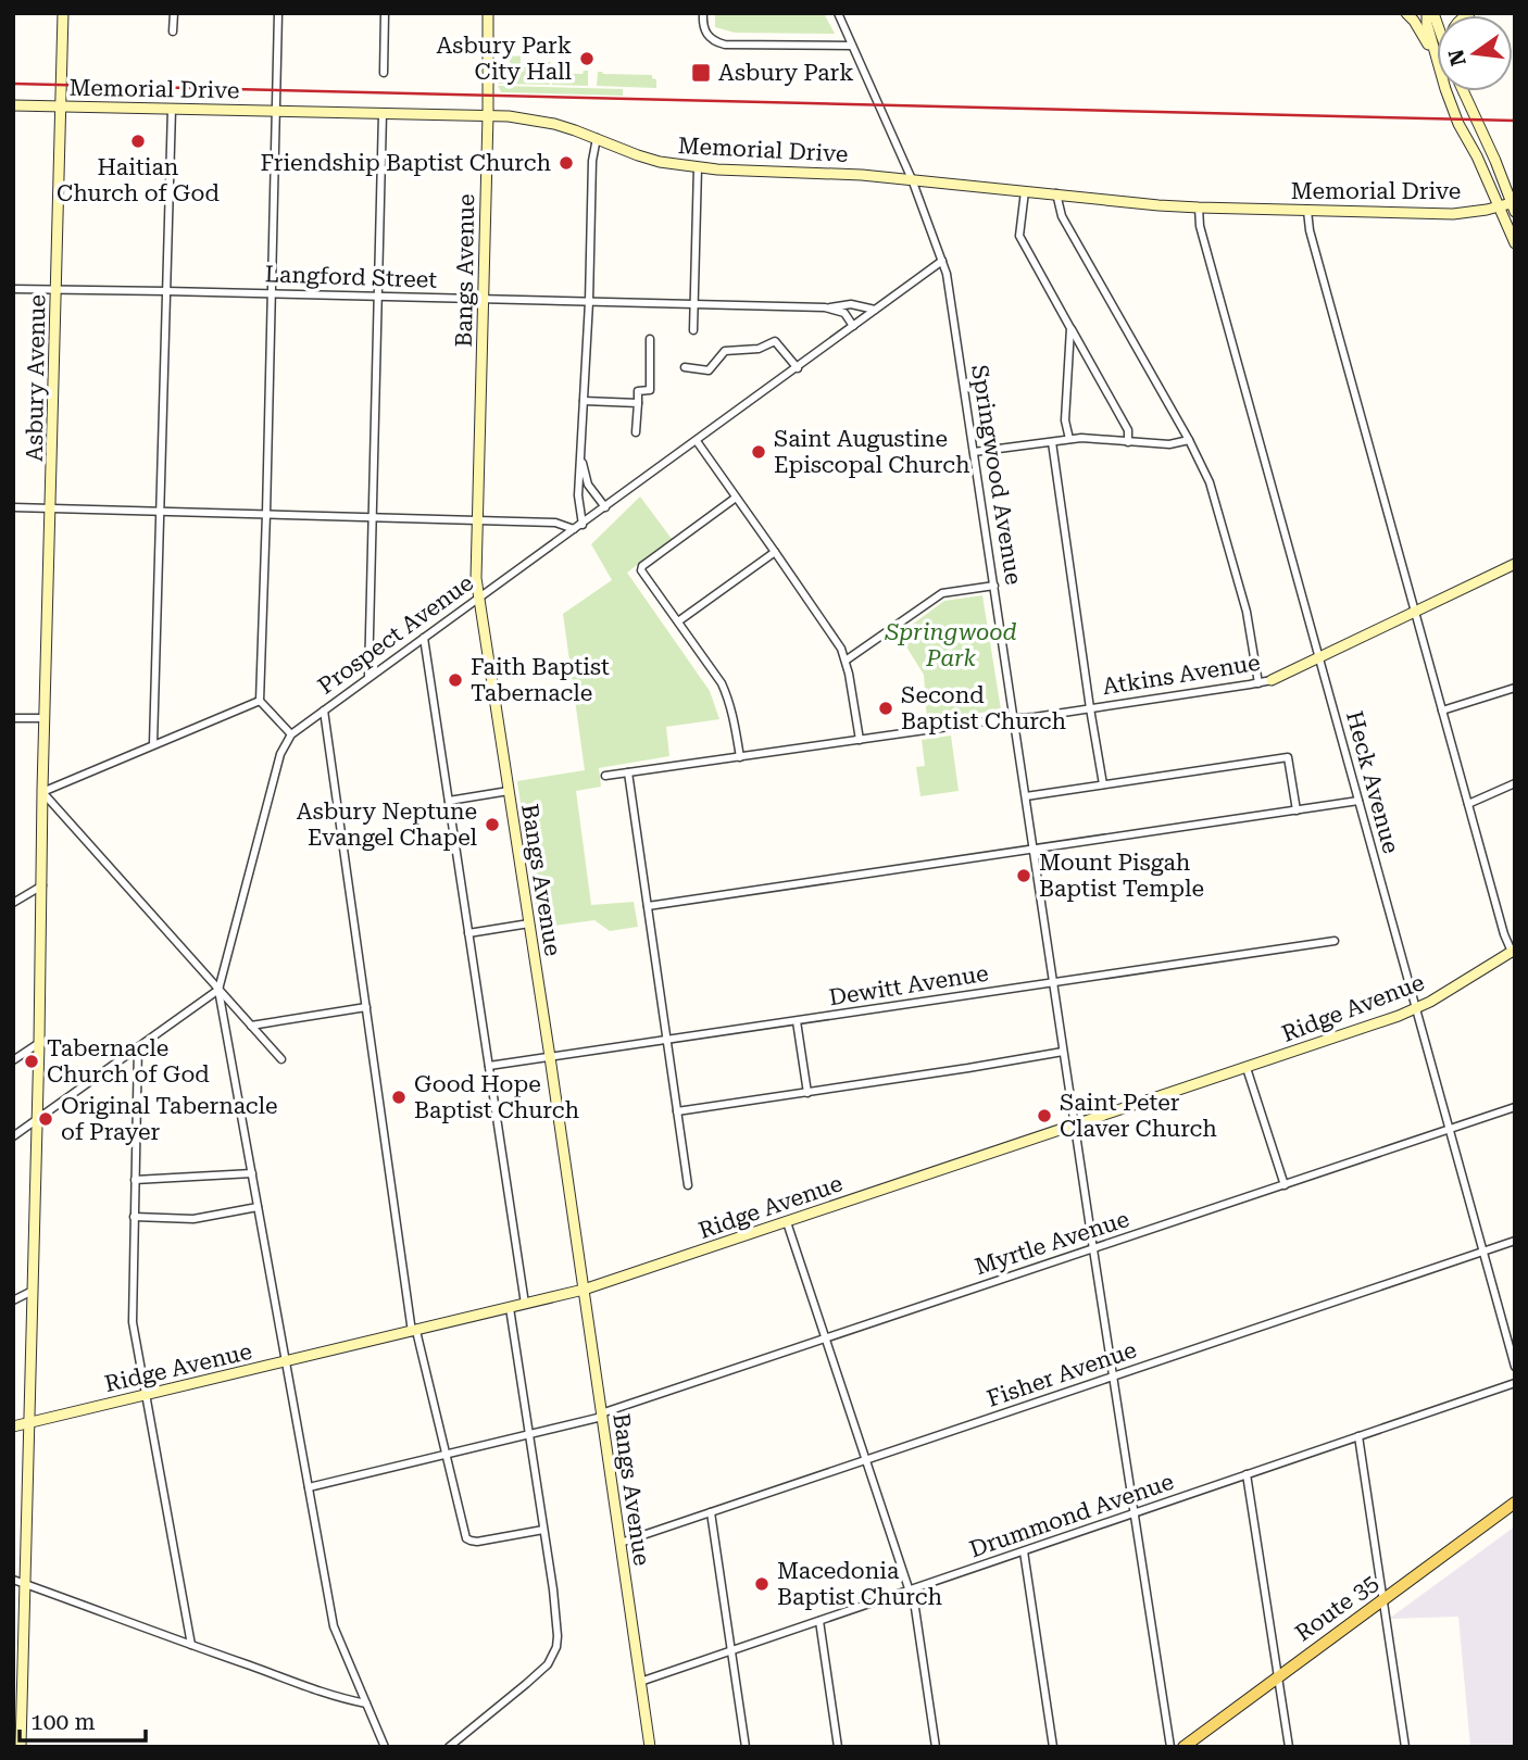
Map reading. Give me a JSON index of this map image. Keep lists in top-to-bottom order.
{
  "streets": {
    "main road": ["Route 35"],
    "street": [
      "Memorial Drive",
      "Bangs Avenue",
      "Langford Street",
      "Asbury Avenue",
      "Springwood Avenue",
      "Prospect Avenue",
      "Atkins Avenue",
      "Heck Avenue",
      "Dewitt Avenue",
      "Ridge Avenue",
      "Myrtle Avenue",
      "Fisher Avenue",
      "Drummond Avenue"
    ]
  },
  "crossings": [
    ["Memorial Drive", "Bangs Avenue"],
    ["Memorial Drive", "Asbury Avenue"],
    ["Memorial Drive", "Springwood Avenue"],
    ["Memorial Drive", "Heck Avenue"],
    ["Bangs Avenue", "Langford Street"],
    ["Bangs Avenue", "Prospect Avenue"],
    ["Bangs Avenue", "Dewitt Avenue"],
    ["Bangs Avenue", "Ridge Avenue"],
    ["Bangs Avenue", "Myrtle Avenue"],
    ["Bangs Avenue", "Fisher Avenue"],
    ["Bangs Avenue", "Drummond Avenue"],
    ["Langford Street", "Asbury Avenue"],
    ["Langford Street", "Prospect Avenue"],
    ["Asbury Avenue", "Ridge Avenue"],
    ["Springwood Avenue", "Prospect Avenue"],
    ["Springwood Avenue", "Atkins Avenue"],
    ["Springwood Avenue", "Dewitt Avenue"],
    ["Springwood Avenue", "Ridge Avenue"],
    ["Springwood Avenue", "Myrtle Avenue"],
    ["Springwood Avenue", "Fisher Avenue"],
    ["Springwood Avenue", "Drummond Avenue"],
    ["Atkins Avenue", "Heck Avenue"],
    ["Heck Avenue", "Ridge Avenue"],
    ["Heck Avenue", "Myrtle Avenue"],
    ["Heck Avenue", "Fisher Avenue"]
  ],
  "parks": ["Springwood Park"],
  "places": {
    "other": [
      "Asbury Park City Hall",
      "Haitian Church of God",
      "Friendship Baptist Church",
      "Saint Augustine Episcopal Church",
      "Faith Baptist Tabernacle",
      "Second Baptist Church",
      "Asbury Neptune Evangel Chapel",
      "Mount Pisgah Baptist Temple",
      "Tabernacle Church of God",
      "Good Hope Baptist Church",
      "Saint Peter Claver Church",
      "Original Tabernacle of Prayer",
      "Macedonia Baptist Church"
    ],
    "transit": ["Asbury Park"]
  },
  "scale_bar": "100 m",
  "north": "left"
}
